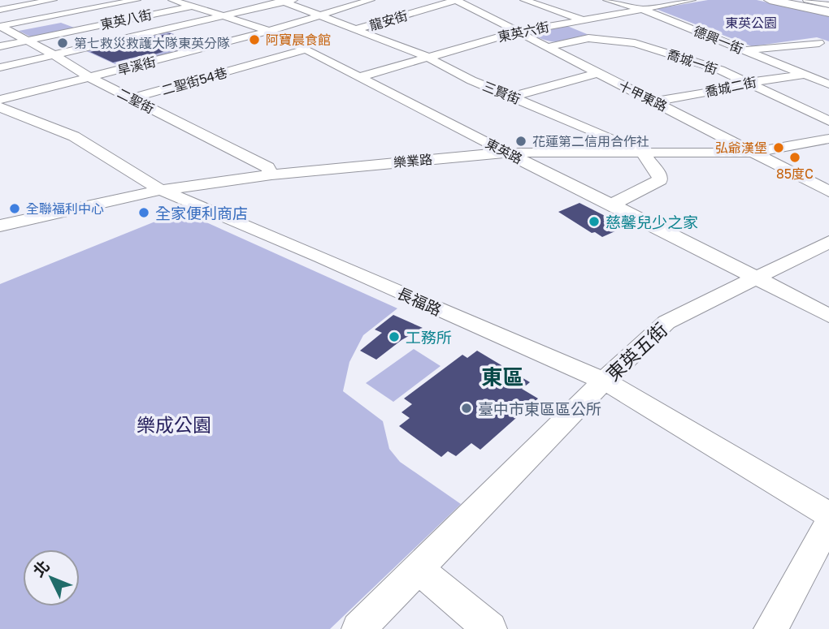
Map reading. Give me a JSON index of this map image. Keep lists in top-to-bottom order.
{
  "streets": {
    "street": [
      "東英八街",
      "龍安街",
      "東英六街",
      "德興一街",
      "喬城一街",
      "旱溪街",
      "二聖街54巷",
      "喬城二街",
      "三賢街",
      "十甲東路",
      "二聖街",
      "東英路",
      "樂業路",
      "長福路",
      "東英五街"
    ]
  },
  "crossings": [
    ["東英八街", "二聖街"],
    ["東英八街", "東英路"],
    ["龍安街", "三賢街"],
    ["龍安街", "十甲東路"],
    ["東英六街", "德興一街"],
    ["東英六街", "三賢街"],
    ["東英六街", "十甲東路"],
    ["東英六街", "東英路"],
    ["德興一街", "喬城二街"],
    ["喬城一街", "喬城二街"],
    ["喬城一街", "十甲東路"],
    ["旱溪街", "三賢街"],
    ["旱溪街", "二聖街"],
    ["旱溪街", "東英路"],
    ["二聖街54巷", "二聖街"],
    ["喬城二街", "十甲東路"],
    ["三賢街", "東英路"],
    ["三賢街", "樂業路"],
    ["十甲東路", "樂業路"],
    ["二聖街", "樂業路"],
    ["東英路", "樂業路"],
    ["東英路", "東英五街"],
    ["樂業路", "長福路"],
    ["長福路", "東英五街"]
  ],
  "districts": ["東區"],
  "parks": ["東英公園", "樂成公園"],
  "places": [
    "阿寶晨食館",
    "第七救災救護大隊東英分隊",
    "花蓮第二信用合作社",
    "弘爺漢堡",
    "85度C",
    "全聯福利中心",
    "全家便利商店",
    "慈馨兒少之家",
    "工務所",
    "臺中市東區區公所"
  ],
  "north": "top left"
}
